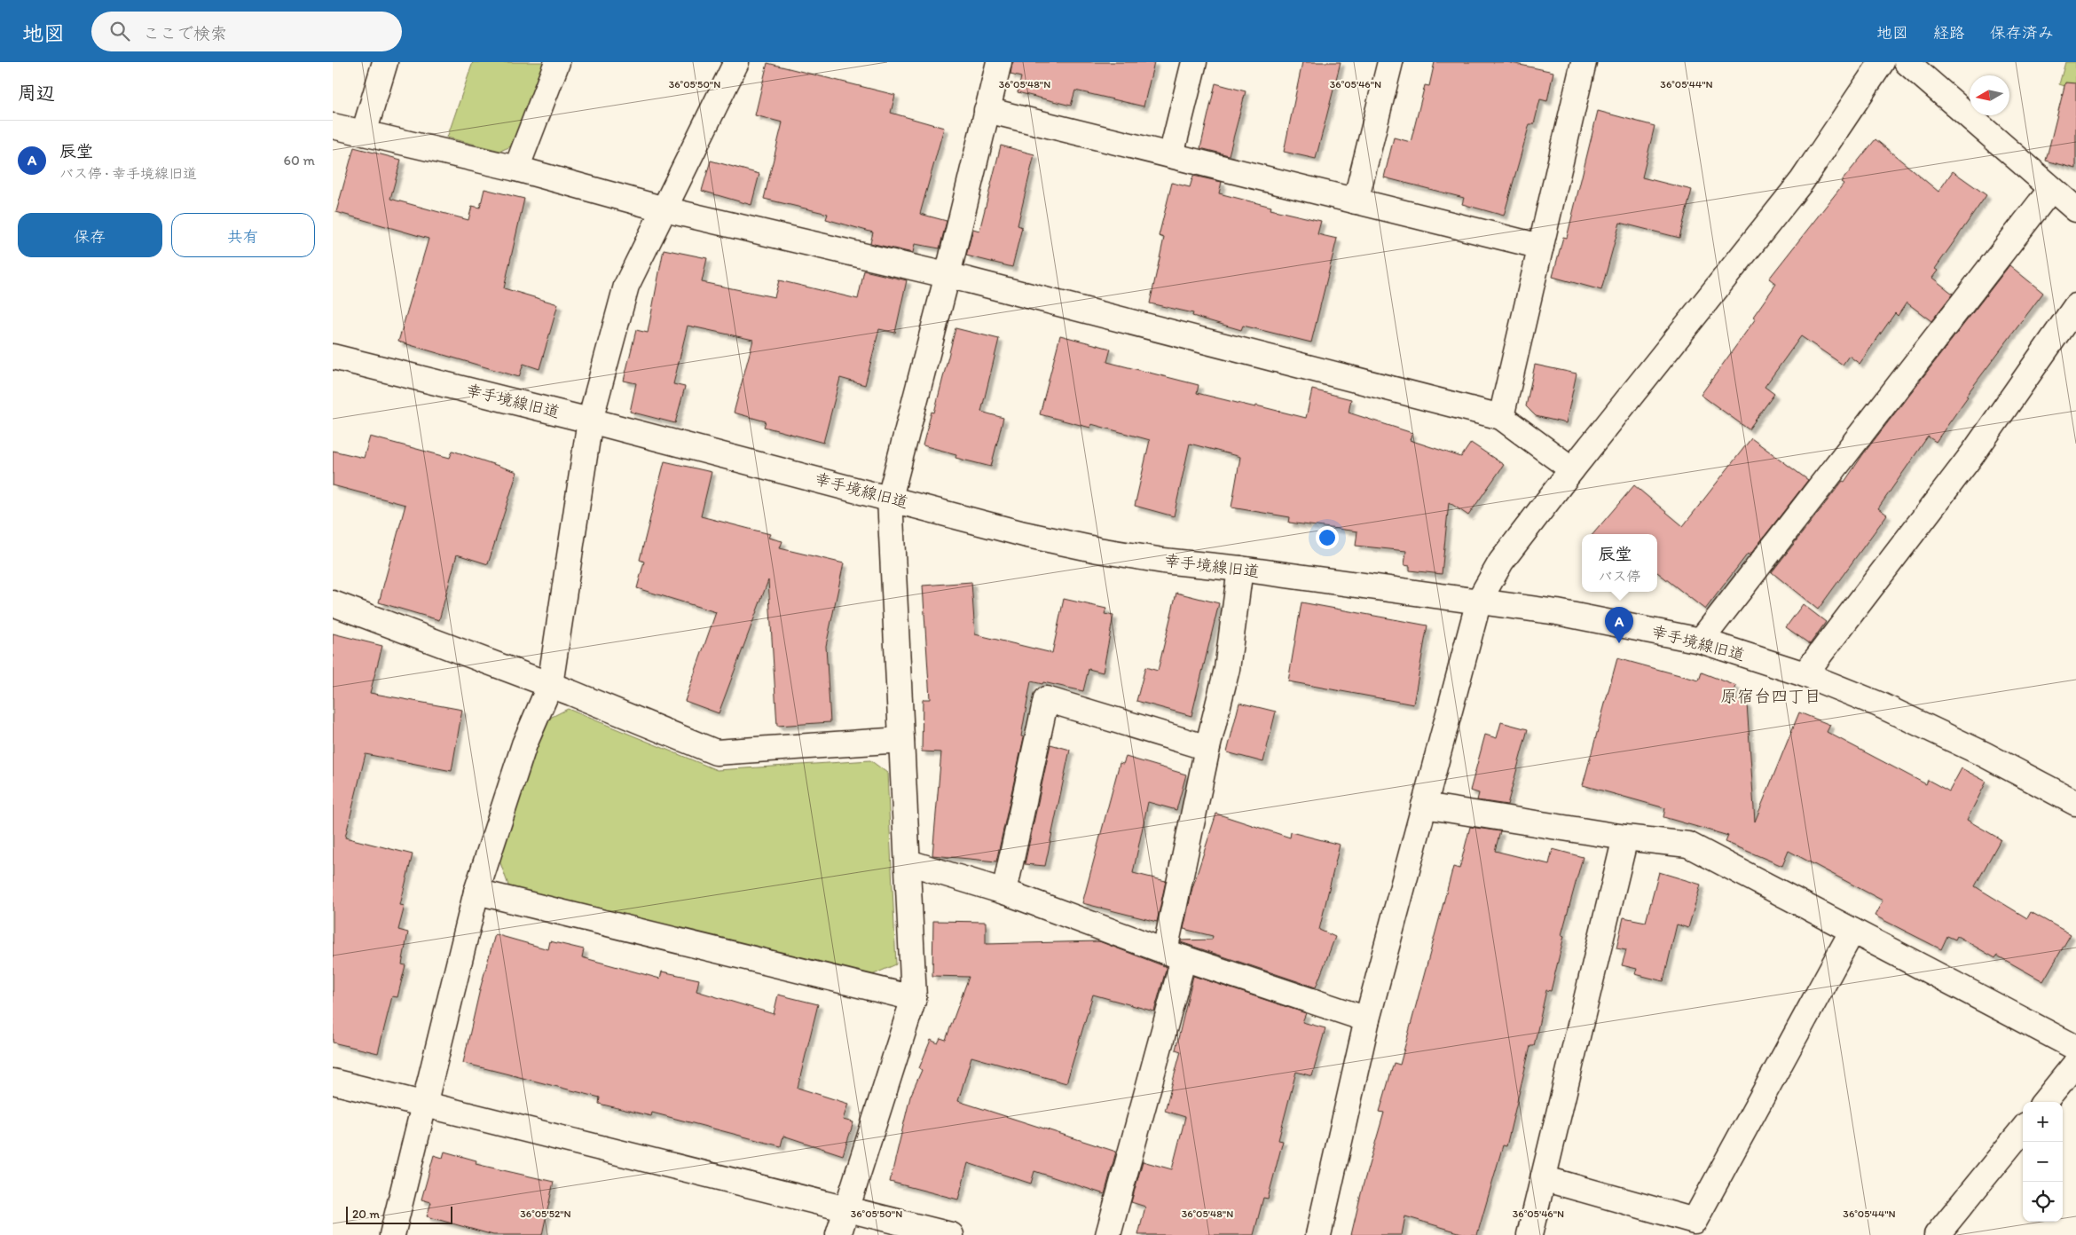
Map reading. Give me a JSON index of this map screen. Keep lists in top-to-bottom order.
{
  "streets": {
    "street": ["幸手境線旧道"]
  },
  "districts": ["原宿台四丁目"],
  "scale_bar": "20 m",
  "north": "left",
  "page": {
    "header": "地図",
    "search": "ここで検索",
    "nav": ["地図", "経路", "保存済み"],
    "heading": "周辺",
    "list": [
      {
        "mark": "A",
        "name": "辰堂",
        "note": "バス停 · 幸手境線旧道",
        "value": "60 m"
      }
    ],
    "buttons": ["保存", "共有"],
    "popup": ["辰堂", "バス停"],
    "pins": "A",
    "map_buttons": ["+", "−"],
    "scale": "20 m"
  },
  "coordinates": [
    "36°05'50\"N",
    "36°05'48\"N",
    "36°05'46\"N",
    "36°05'44\"N",
    "36°05'52\"N"
  ]
}
